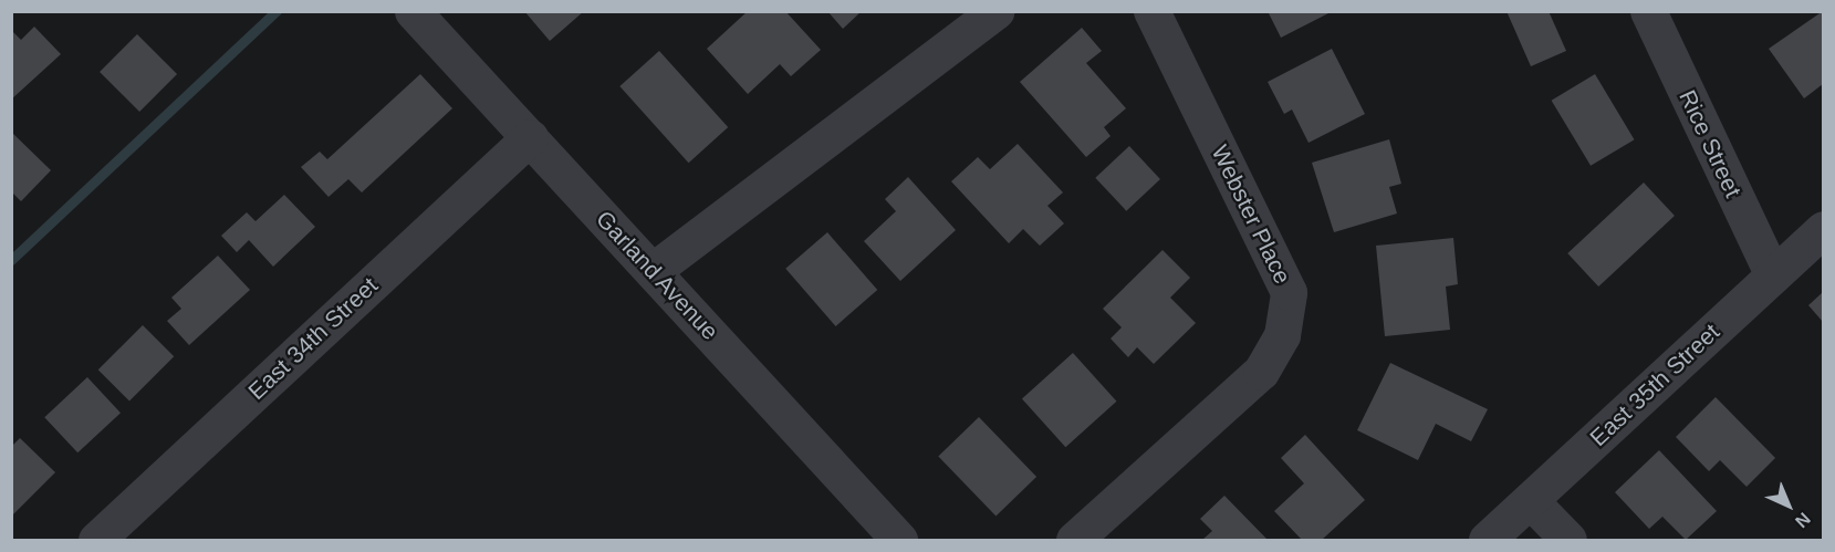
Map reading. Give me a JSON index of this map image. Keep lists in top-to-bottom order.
{
  "streets": {
    "street": [
      "Rice Street",
      "Webster Place",
      "Garland Avenue",
      "East 34th Street",
      "East 35th Street"
    ]
  },
  "crossings": [
    ["Rice Street", "East 35th Street"],
    ["Garland Avenue", "East 34th Street"]
  ],
  "north": "bottom right"
}
